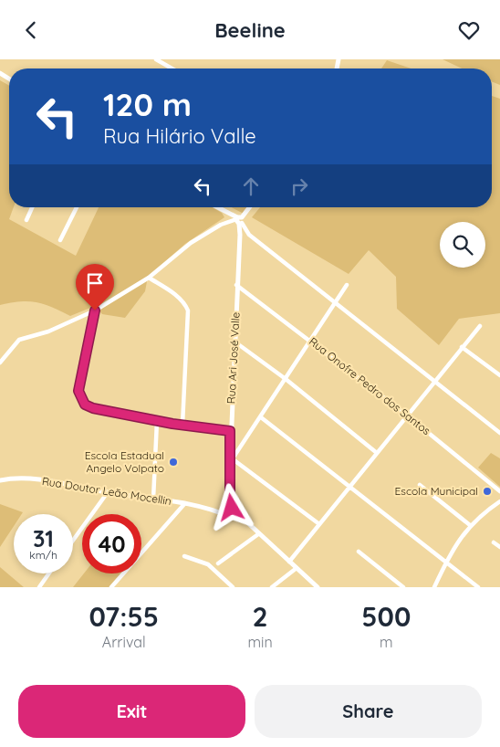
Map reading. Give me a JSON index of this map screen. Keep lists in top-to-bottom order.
{
  "streets": {
    "street": ["Rua Ari José Valle", "Rua Onofre Pedro dos Santos", "Rua Doutor Leão Mocellin"]
  },
  "crossings": [
    ["Rua Ari José Valle", "Rua Onofre Pedro dos Santos"],
    ["Rua Ari José Valle", "Rua Doutor Leão Mocellin"]
  ],
  "places": ["Escola Estadual Angelo Volpato", "Escola Municipal"],
  "page": {
    "header": "Beeline",
    "turn": ["120 m", "Rua Hilário Valle"],
    "speed": "31 km/h",
    "limit": "40",
    "eta": [
      "07:55",
      "Arrival",
      "2",
      "min",
      "500",
      "m"
    ],
    "buttons": ["Exit", "Share"]
  }
}
